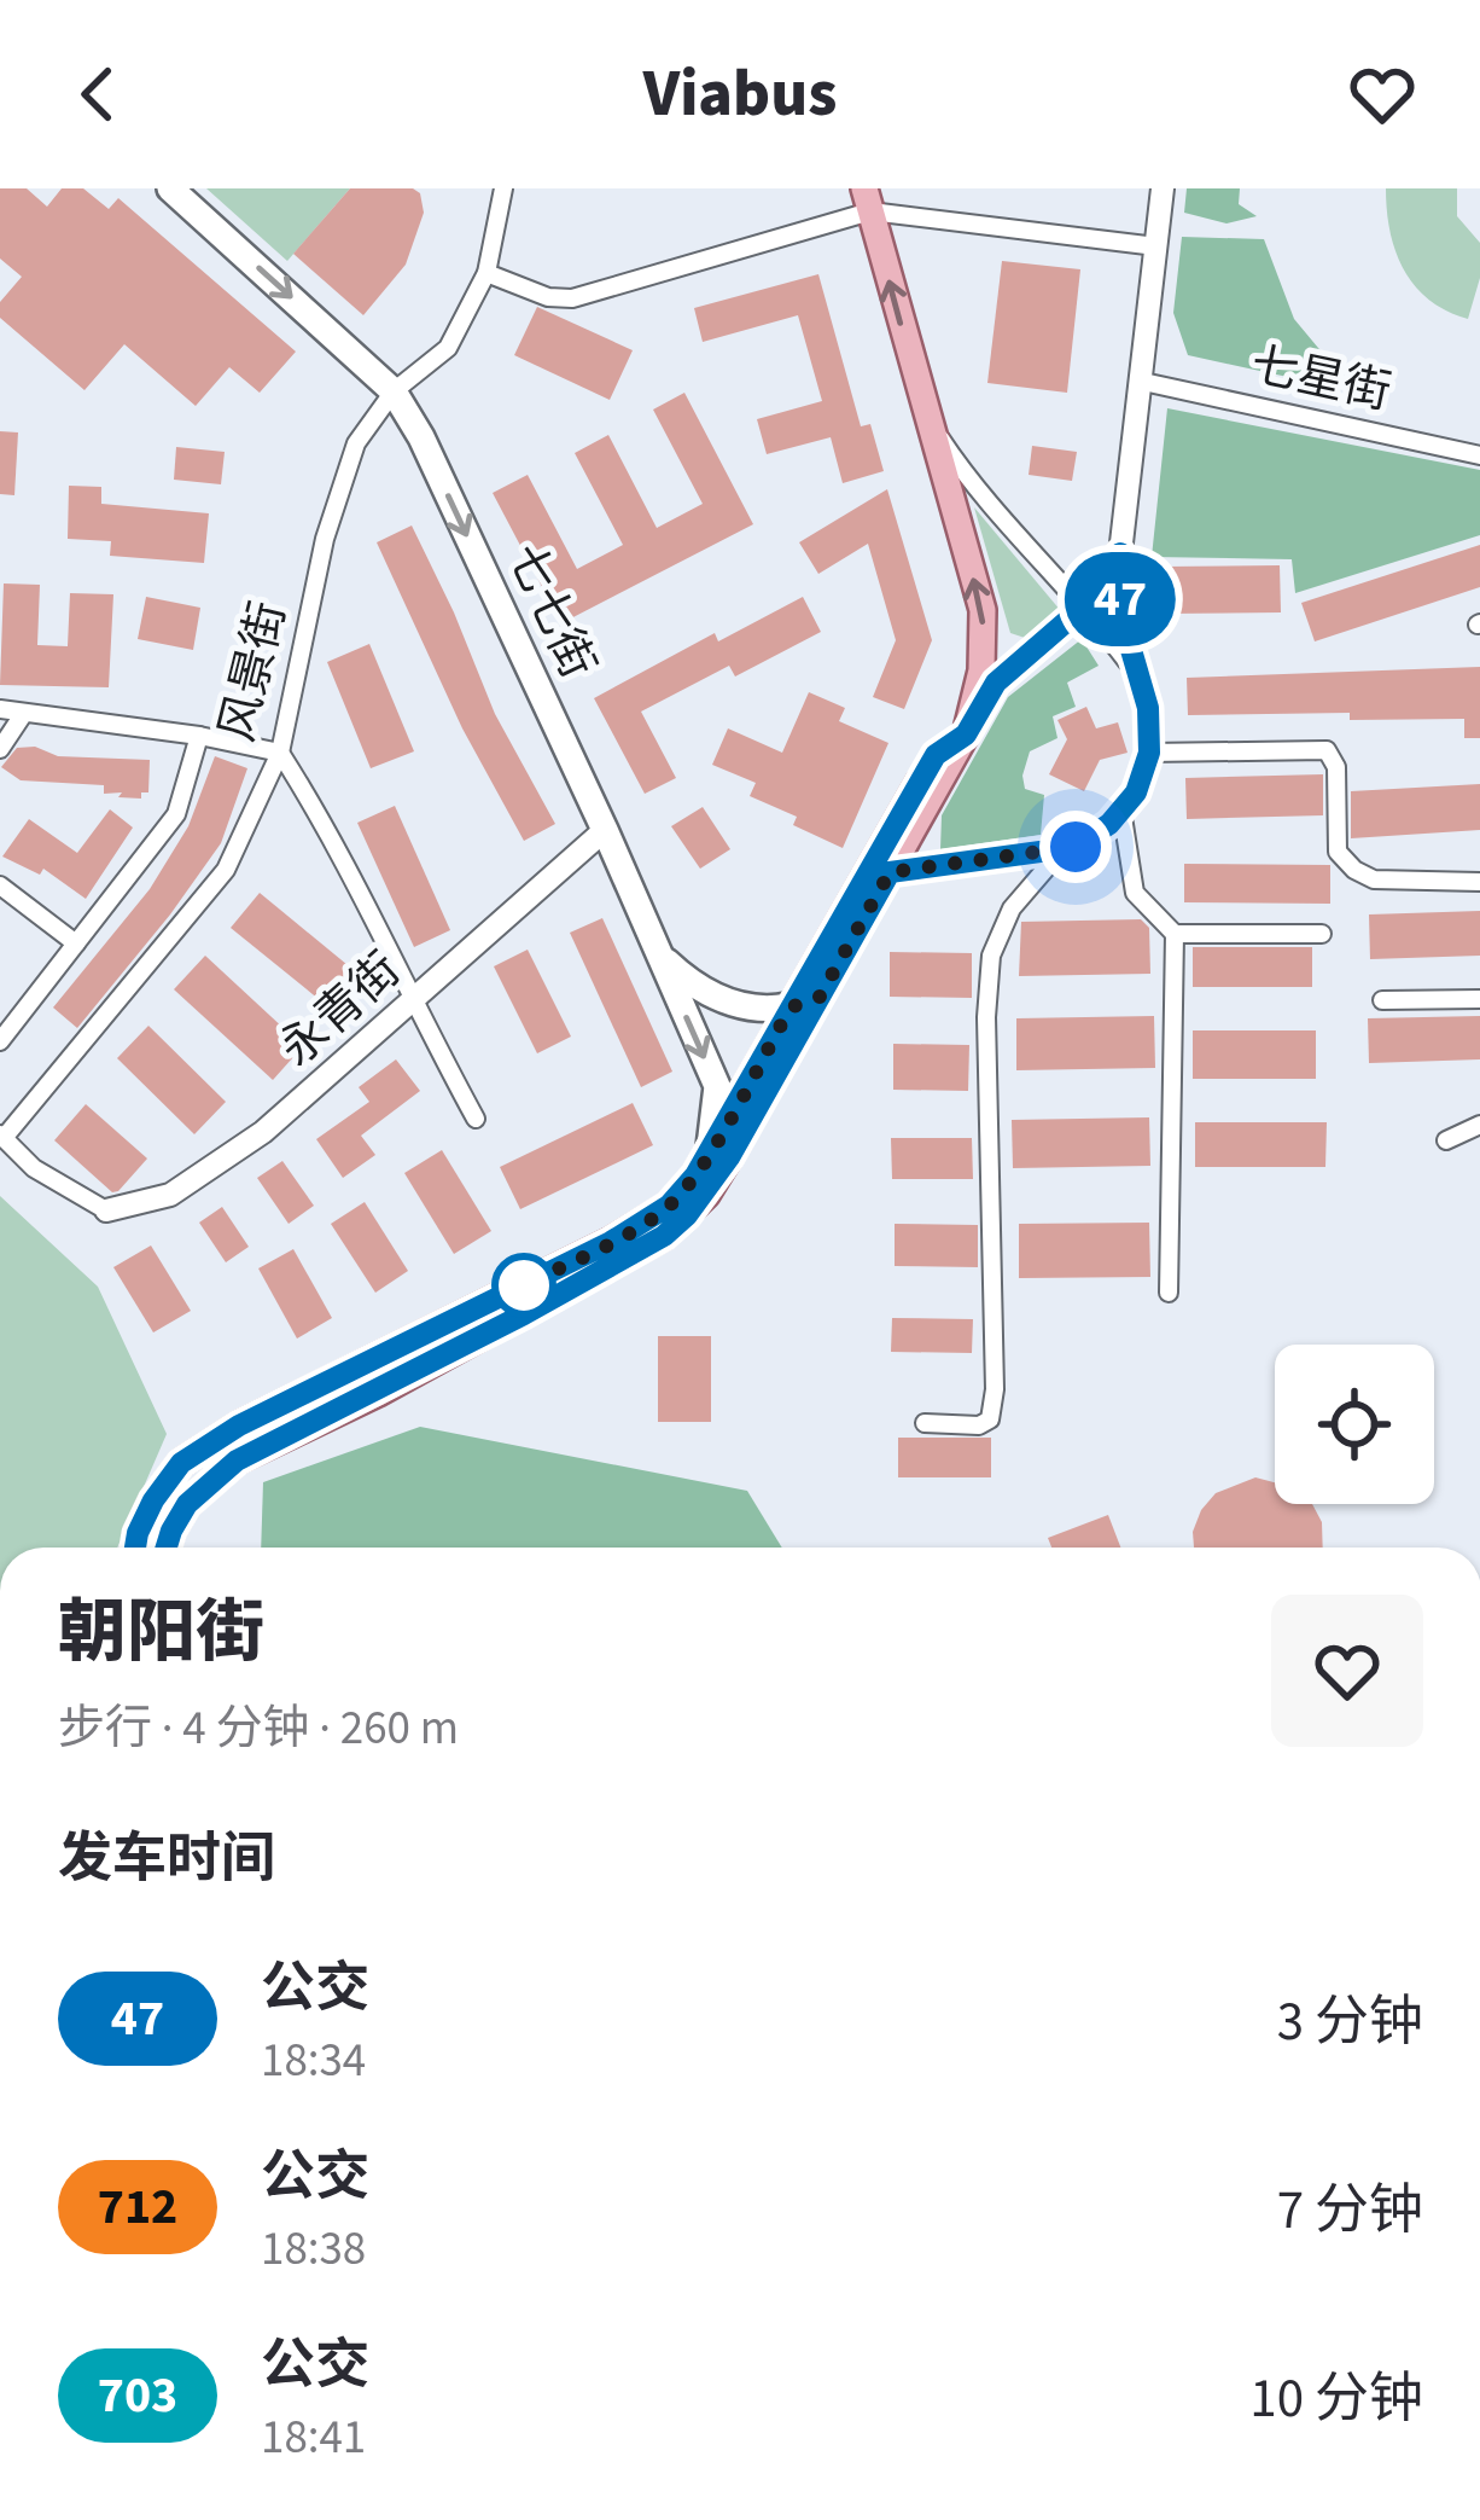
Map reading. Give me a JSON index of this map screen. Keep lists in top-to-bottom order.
{
  "streets": {
    "main road": ["七七街"],
    "street": ["七星街", "风景街", "永青街"]
  },
  "crossings": [
    ["七七街", "风景街"],
    ["七七街", "永青街"]
  ],
  "one_way": ["七七街"],
  "lines": ["bus line 47"],
  "page": {
    "header": "Viabus",
    "on_map": "47",
    "heading": [
      ["朝阳街", "步行 · 4 分钟 · 260 m"],
      "发车时间"
    ],
    "list": [
      {
        "mark": "47",
        "name": "公交",
        "note": "18:34",
        "value": "3 分钟"
      },
      {
        "mark": "712",
        "name": "公交",
        "note": "18:38",
        "value": "7 分钟"
      },
      {
        "mark": "703",
        "name": "公交",
        "note": "18:41",
        "value": "10 分钟"
      }
    ]
  }
}
